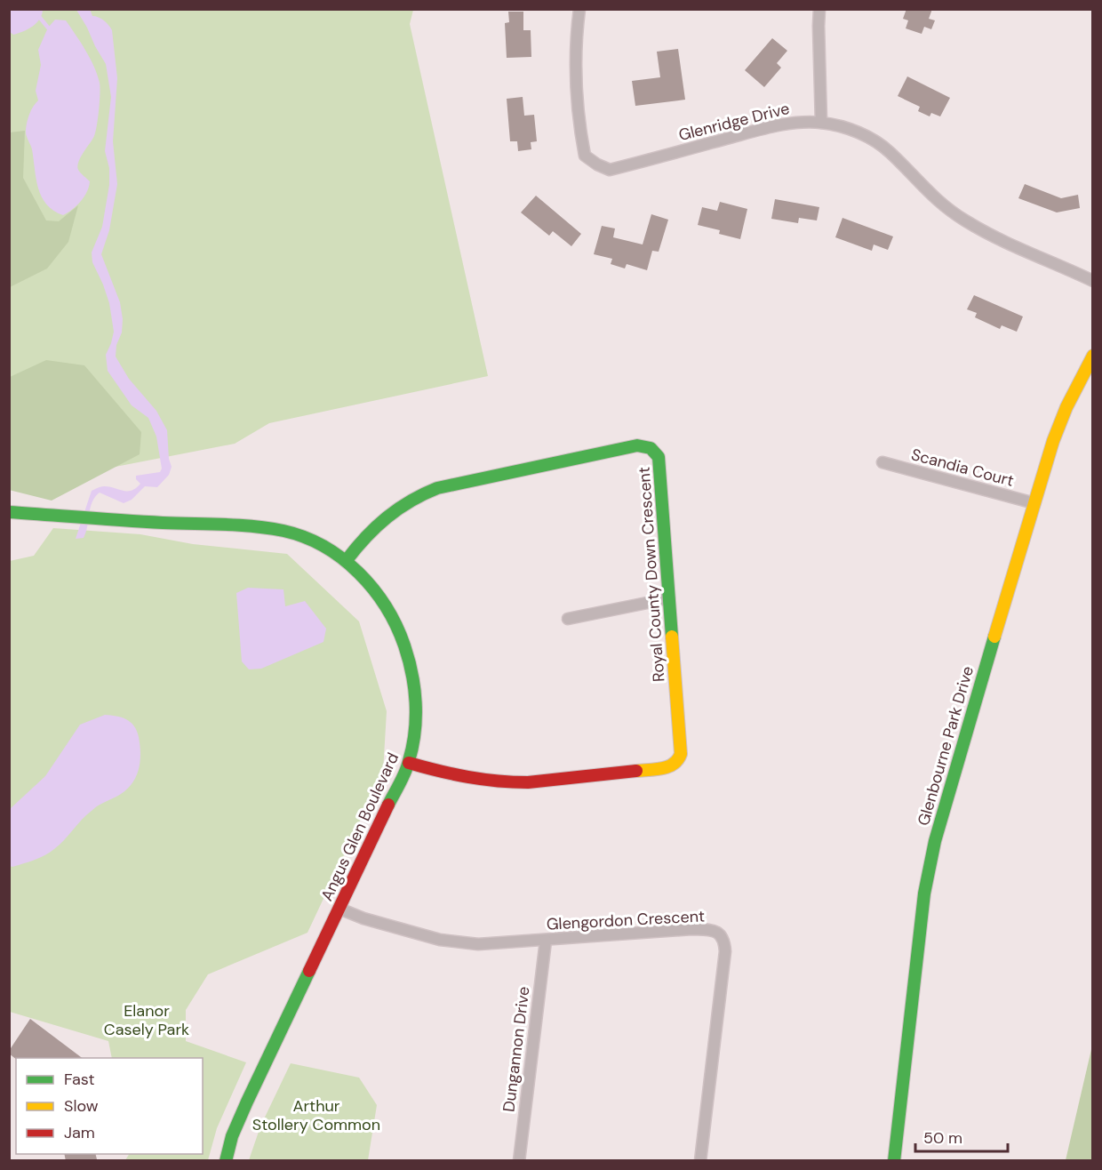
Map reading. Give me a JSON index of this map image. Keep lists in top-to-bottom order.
{
  "streets": {
    "street": [
      "Glenridge Drive",
      "Scandia Court",
      "Royal County Down Crescent",
      "Glenbourne Park Drive",
      "Angus Glen Boulevard",
      "Glengordon Crescent",
      "Dungannon Drive"
    ]
  },
  "crossings": [
    ["Scandia Court", "Glenbourne Park Drive"],
    ["Royal County Down Crescent", "Angus Glen Boulevard"],
    ["Angus Glen Boulevard", "Glengordon Crescent"],
    ["Glengordon Crescent", "Dungannon Drive"]
  ],
  "parks": ["Elanor Casely Park", "Arthur Stollery Common"],
  "legend": ["Fast", "Slow", "Jam"],
  "scale_bar": "50 m"
}
